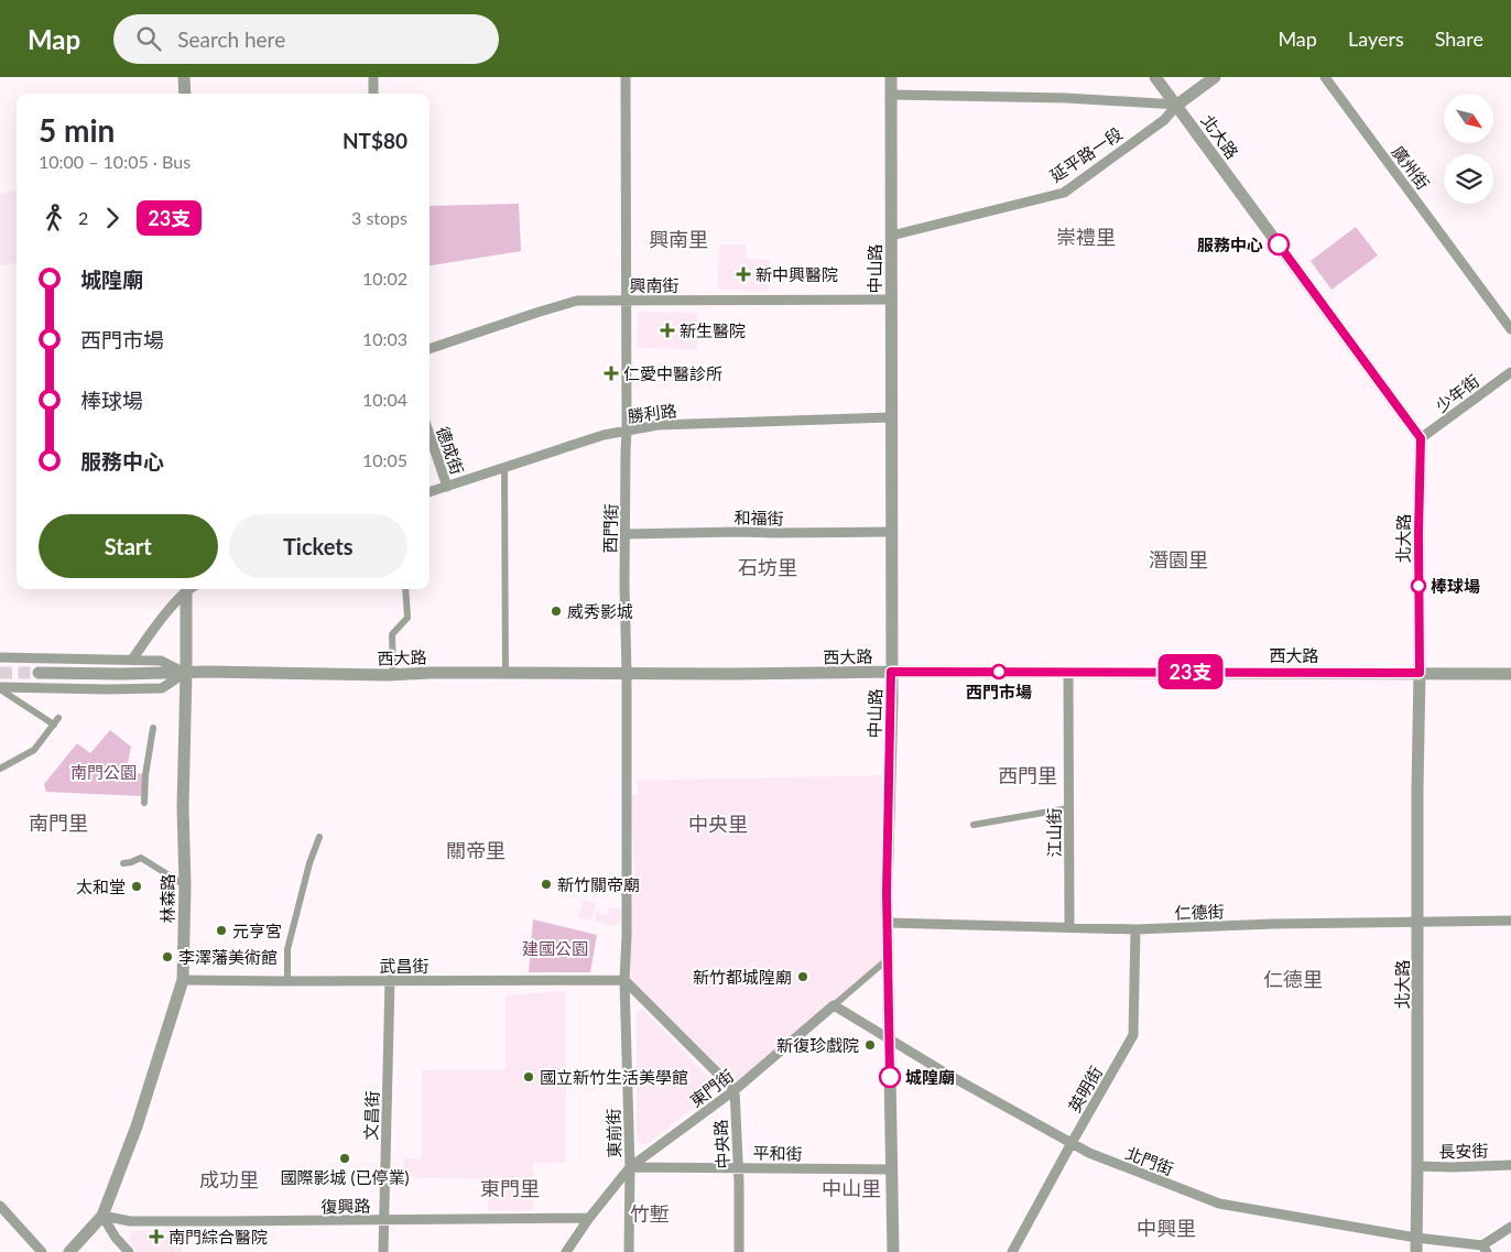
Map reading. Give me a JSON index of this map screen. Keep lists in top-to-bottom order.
{
  "streets": {
    "street": [
      "北大路",
      "延平路一段",
      "廣州街",
      "中山路",
      "興南街",
      "少年街",
      "勝利路",
      "德成街",
      "和福街",
      "西門街",
      "西大路",
      "江山街",
      "林森路",
      "仁德街",
      "武昌街",
      "東門街",
      "英明街",
      "文昌街",
      "東前街",
      "中央路",
      "長安街",
      "平和街",
      "北門街",
      "復興路"
    ]
  },
  "crossings": [
    ["北大路", "延平路一段"],
    ["北大路", "少年街"],
    ["北大路", "西大路"],
    ["北大路", "仁德街"],
    ["北大路", "長安街"],
    ["北大路", "北門街"],
    ["延平路一段", "中山路"],
    ["中山路", "興南街"],
    ["中山路", "勝利路"],
    ["中山路", "和福街"],
    ["中山路", "西大路"],
    ["中山路", "仁德街"],
    ["中山路", "東門街"],
    ["中山路", "平和街"],
    ["中山路", "北門街"],
    ["興南街", "西門街"],
    ["勝利路", "德成街"],
    ["勝利路", "西門街"],
    ["和福街", "西門街"],
    ["西門街", "西大路"],
    ["西門街", "武昌街"],
    ["西門街", "東前街"],
    ["西大路", "江山街"],
    ["西大路", "林森路"],
    ["江山街", "仁德街"],
    ["林森路", "武昌街"],
    ["林森路", "復興路"],
    ["仁德街", "英明街"],
    ["武昌街", "文昌街"],
    ["武昌街", "東前街"],
    ["東門街", "東前街"],
    ["東門街", "中央路"],
    ["東門街", "平和街"],
    ["東門街", "北門街"],
    ["東門街", "復興路"],
    ["英明街", "北門街"],
    ["文昌街", "復興路"],
    ["東前街", "平和街"],
    ["中央路", "平和街"]
  ],
  "districts": [
    "崇禮里",
    "興南里",
    "潛園里",
    "石坊里",
    "西門里",
    "南門里",
    "中央里",
    "關帝里",
    "仁德里",
    "成功里",
    "東門里",
    "中山里",
    "竹塹",
    "中興里"
  ],
  "parks": ["南門公園", "建國公園"],
  "places": {
    "other": [
      "服務中心",
      "棒球場",
      "威秀影城",
      "西門市場",
      "新竹關帝廟",
      "太和堂",
      "元亨宮",
      "李澤藩美術館",
      "新竹都城隍廟",
      "新復珍戲院",
      "國立新竹生活美學館",
      "城隍廟",
      "國際影城 (已停業)"
    ],
    "health": [
      "新中興醫院",
      "新生醫院",
      "仁愛中醫診所",
      "南門綜合醫院"
    ]
  },
  "lines": ["bus line 23支"],
  "north": "bottom right",
  "page": {
    "header": "Map",
    "search": "Search here",
    "nav": ["Map", "Layers", "Share"],
    "on_map": "23支",
    "heading": ["5 min", "10:00 – 10:05 · Bus", "NT$80"],
    "legs": ["2", "23支", "3 stops"],
    "list": [
      {
        "name": "城隍廟",
        "value": "10:02"
      },
      {
        "name": "西門市場",
        "value": "10:03"
      },
      {
        "name": "棒球場",
        "value": "10:04"
      },
      {
        "name": "服務中心",
        "value": "10:05"
      }
    ],
    "buttons": ["Start", "Tickets"]
  }
}
